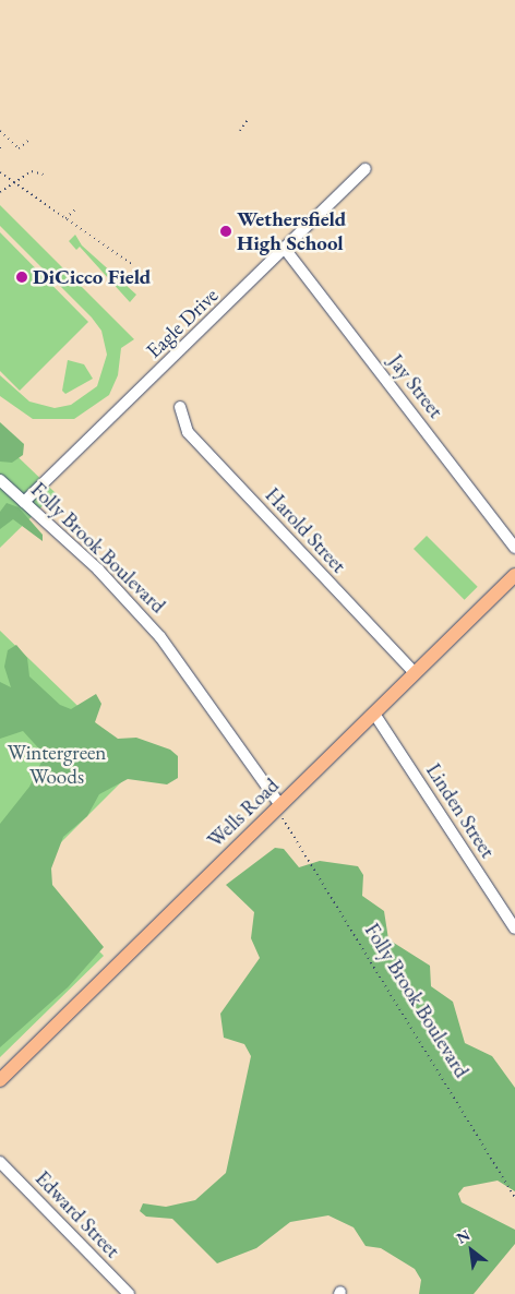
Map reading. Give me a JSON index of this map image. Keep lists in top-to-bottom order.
{
  "streets": {
    "main road": ["Wells Road"],
    "street": [
      "Eagle Drive",
      "Jay Street",
      "Harold Street",
      "Folly Brook Boulevard",
      "Linden Street",
      "Edward Street"
    ]
  },
  "crossings": [
    ["Eagle Drive", "Jay Street"],
    ["Eagle Drive", "Folly Brook Boulevard"],
    ["Harold Street", "Wells Road"],
    ["Folly Brook Boulevard", "Wells Road"],
    ["Linden Street", "Wells Road"]
  ],
  "parks": ["Wintergreen Woods"],
  "places": ["Wethersfield High School", "DiCicco Field"],
  "north": "top left"
}
